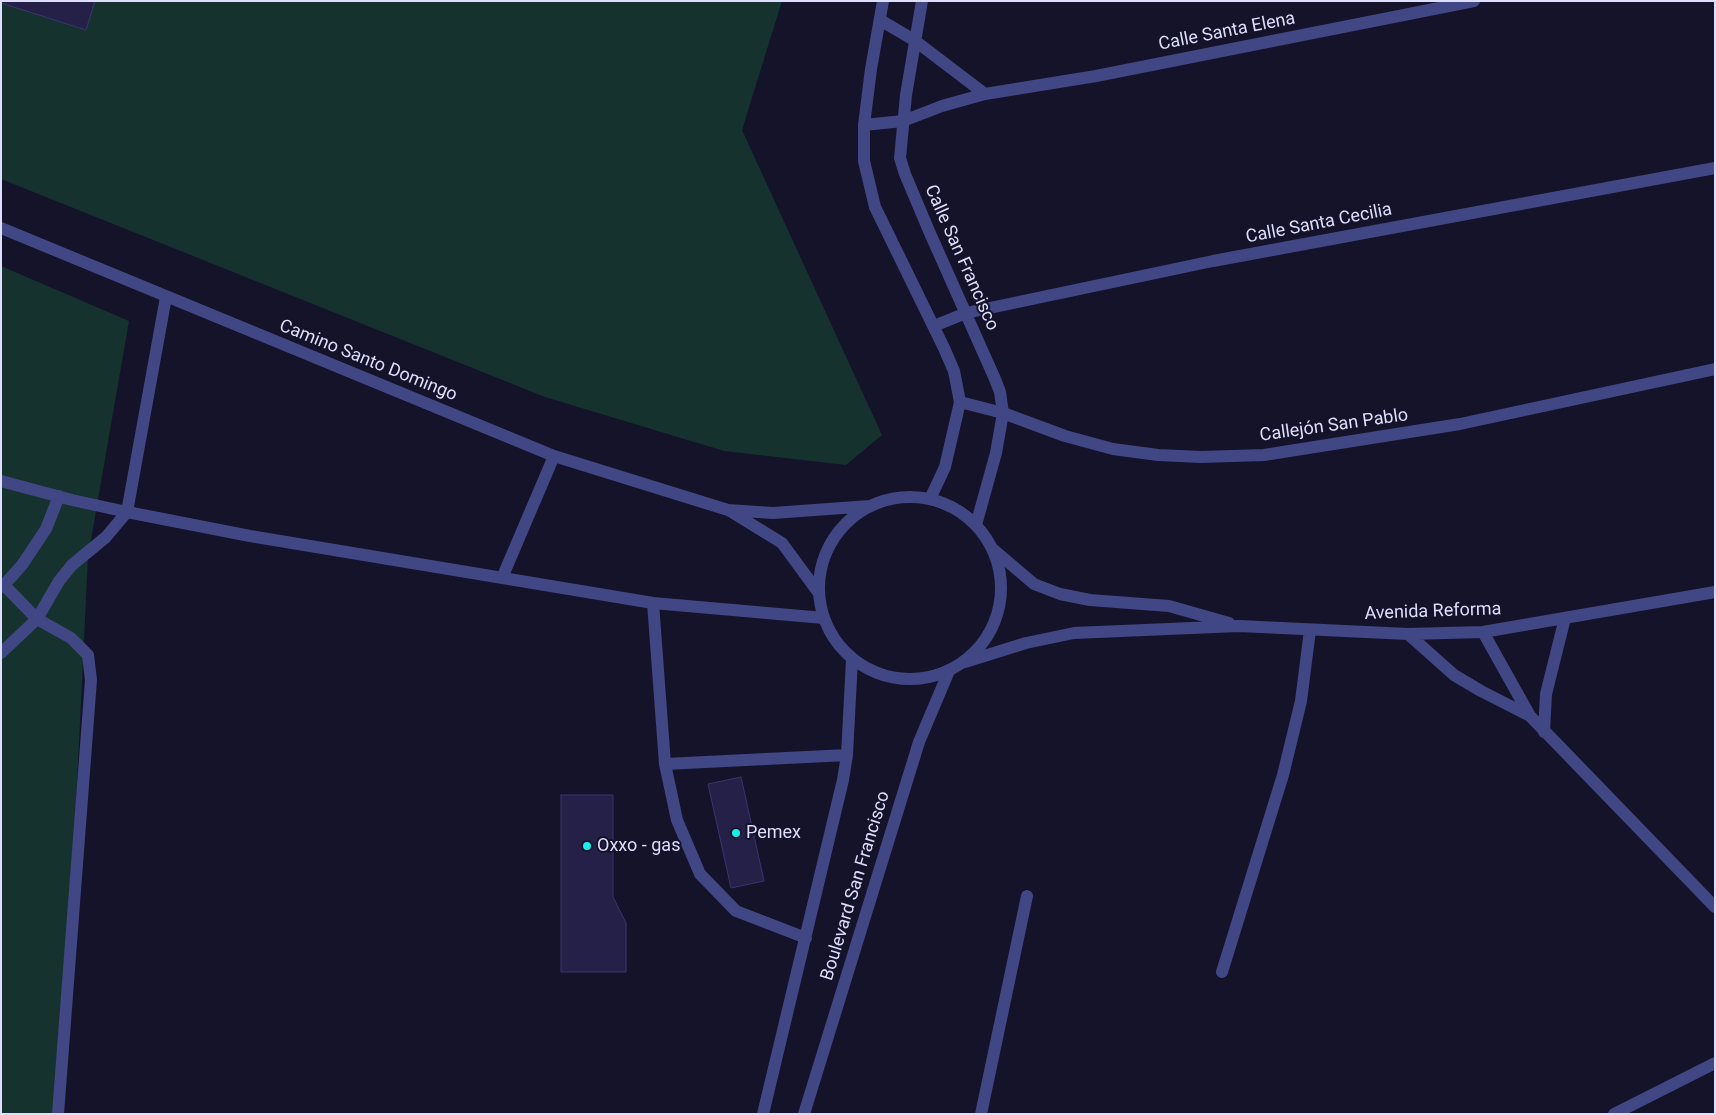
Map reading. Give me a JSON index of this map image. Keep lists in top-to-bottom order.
{
  "streets": {
    "street": [
      "Calle Santa Elena",
      "Calle Santa Cecilia",
      "Calle San Francisco",
      "Camino Santo Domingo",
      "Callejón San Pablo",
      "Avenida Reforma",
      "Boulevard San Francisco"
    ]
  },
  "crossings": [
    ["Calle Santa Elena", "Calle San Francisco"],
    ["Calle Santa Cecilia", "Calle San Francisco"],
    ["Calle San Francisco", "Callejón San Pablo"]
  ],
  "places": ["Pemex", "Oxxo - gas"]
}
